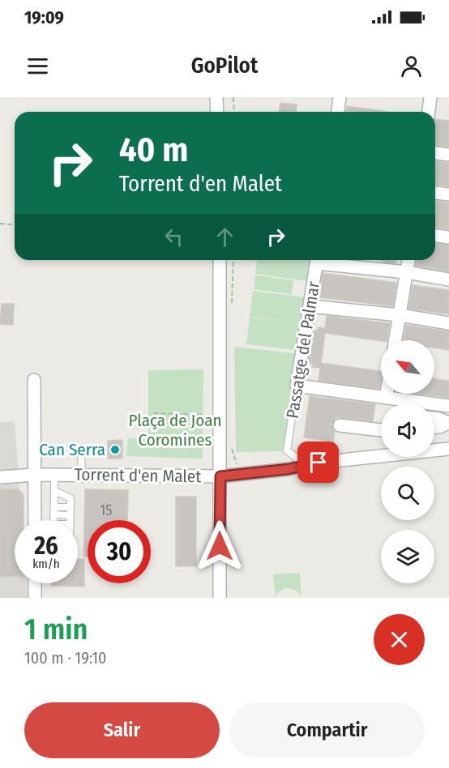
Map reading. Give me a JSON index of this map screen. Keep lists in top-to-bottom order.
{
  "streets": {
    "street": ["Passatge del Palmar", "Torrent d'en Malet"]
  },
  "crossings": [
    ["Passatge del Palmar", "Torrent d'en Malet"]
  ],
  "parks": ["Plaça de Joan Coromines"],
  "places": ["Can Serra"],
  "house_numbers": ["15"],
  "north": "top left",
  "page": {
    "status": "19:09",
    "header": "GoPilot",
    "turn": ["40 m", "Torrent d'en Malet"],
    "speed": "26 km/h",
    "limit": "30",
    "heading": ["1 min", "100 m · 19:10"],
    "buttons": ["Salir", "Compartir"]
  }
}
